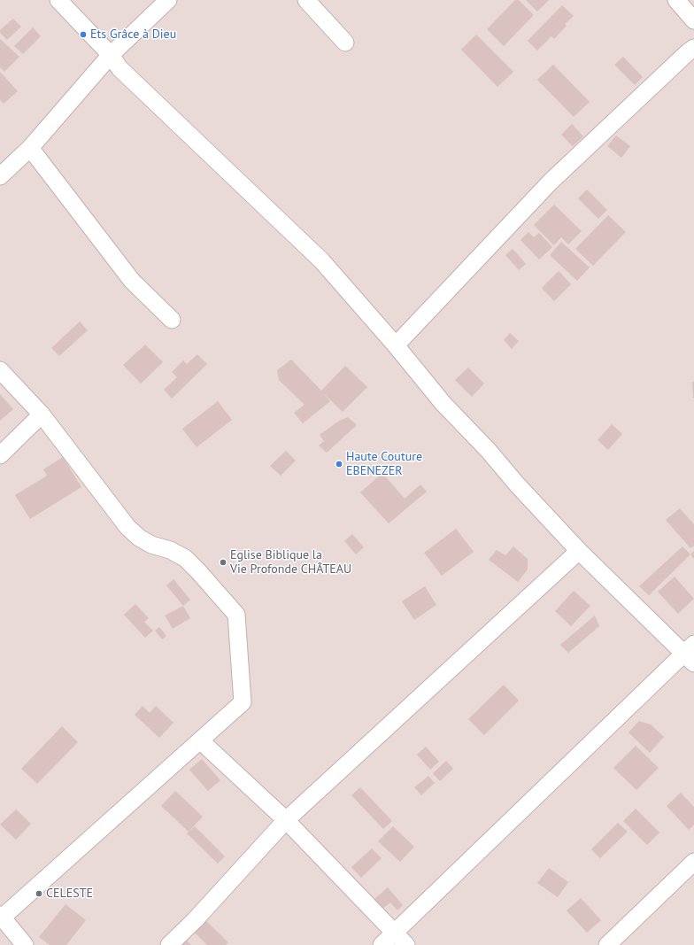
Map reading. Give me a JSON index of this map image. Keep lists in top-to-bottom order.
{
  "places": [
    "Ets Grâce à Dieu",
    "Haute Couture EBENEZER",
    "Eglise Biblique la Vie Profonde CHÂTEAU",
    "CELESTE"
  ]
}
